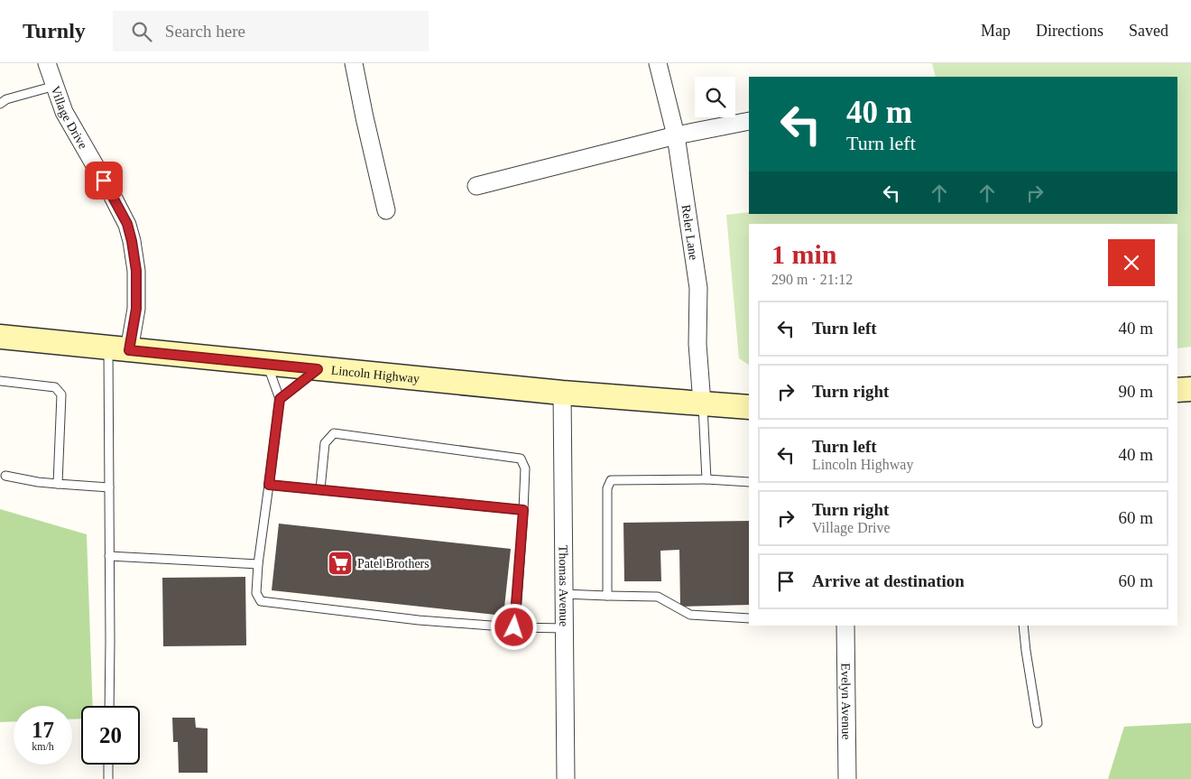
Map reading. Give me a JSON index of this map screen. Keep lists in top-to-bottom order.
{
  "streets": {
    "main road": ["Lincoln Highway"],
    "street": [
      "Village Drive",
      "Reler Lane",
      "Thomas Avenue",
      "Evelyn Avenue"
    ]
  },
  "crossings": [
    ["Village Drive", "Lincoln Highway"],
    ["Reler Lane", "Lincoln Highway"],
    ["Lincoln Highway", "Thomas Avenue"]
  ],
  "places": {
    "supermarket": ["Patel Brothers"]
  },
  "page": {
    "header": "Turnly",
    "search": "Search here",
    "nav": ["Map", "Directions", "Saved"],
    "turn": ["40 m", "Turn left"],
    "heading": ["1 min", "290 m · 21:12"],
    "list": [
      {
        "name": "Turn left",
        "value": "40 m"
      },
      {
        "name": "Turn right",
        "value": "90 m"
      },
      {
        "name": "Turn left",
        "note": "Lincoln Highway",
        "value": "40 m"
      },
      {
        "name": "Turn right",
        "note": "Village Drive",
        "value": "60 m"
      },
      {
        "name": "Arrive at destination",
        "value": "60 m"
      }
    ],
    "speed": "17 km/h",
    "limit": "20"
  }
}
